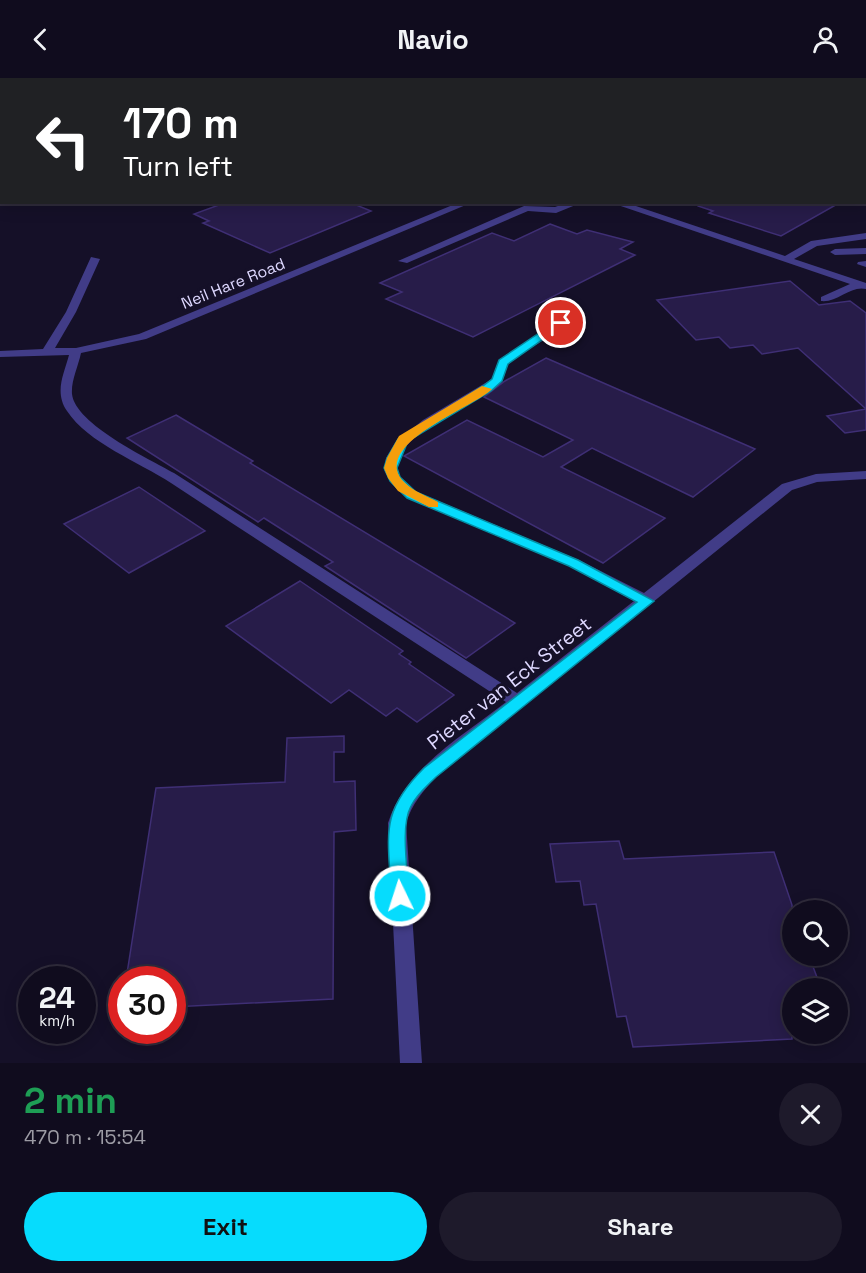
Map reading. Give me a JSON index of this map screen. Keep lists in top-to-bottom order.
{
  "streets": {
    "street": ["Neil Hare Road", "Pieter van Eck Street"]
  },
  "page": {
    "header": "Navio",
    "turn": ["170 m", "Turn left"],
    "speed": "24 km/h",
    "limit": "30",
    "heading": ["2 min", "470 m · 15:54"],
    "buttons": ["Exit", "Share"]
  }
}
